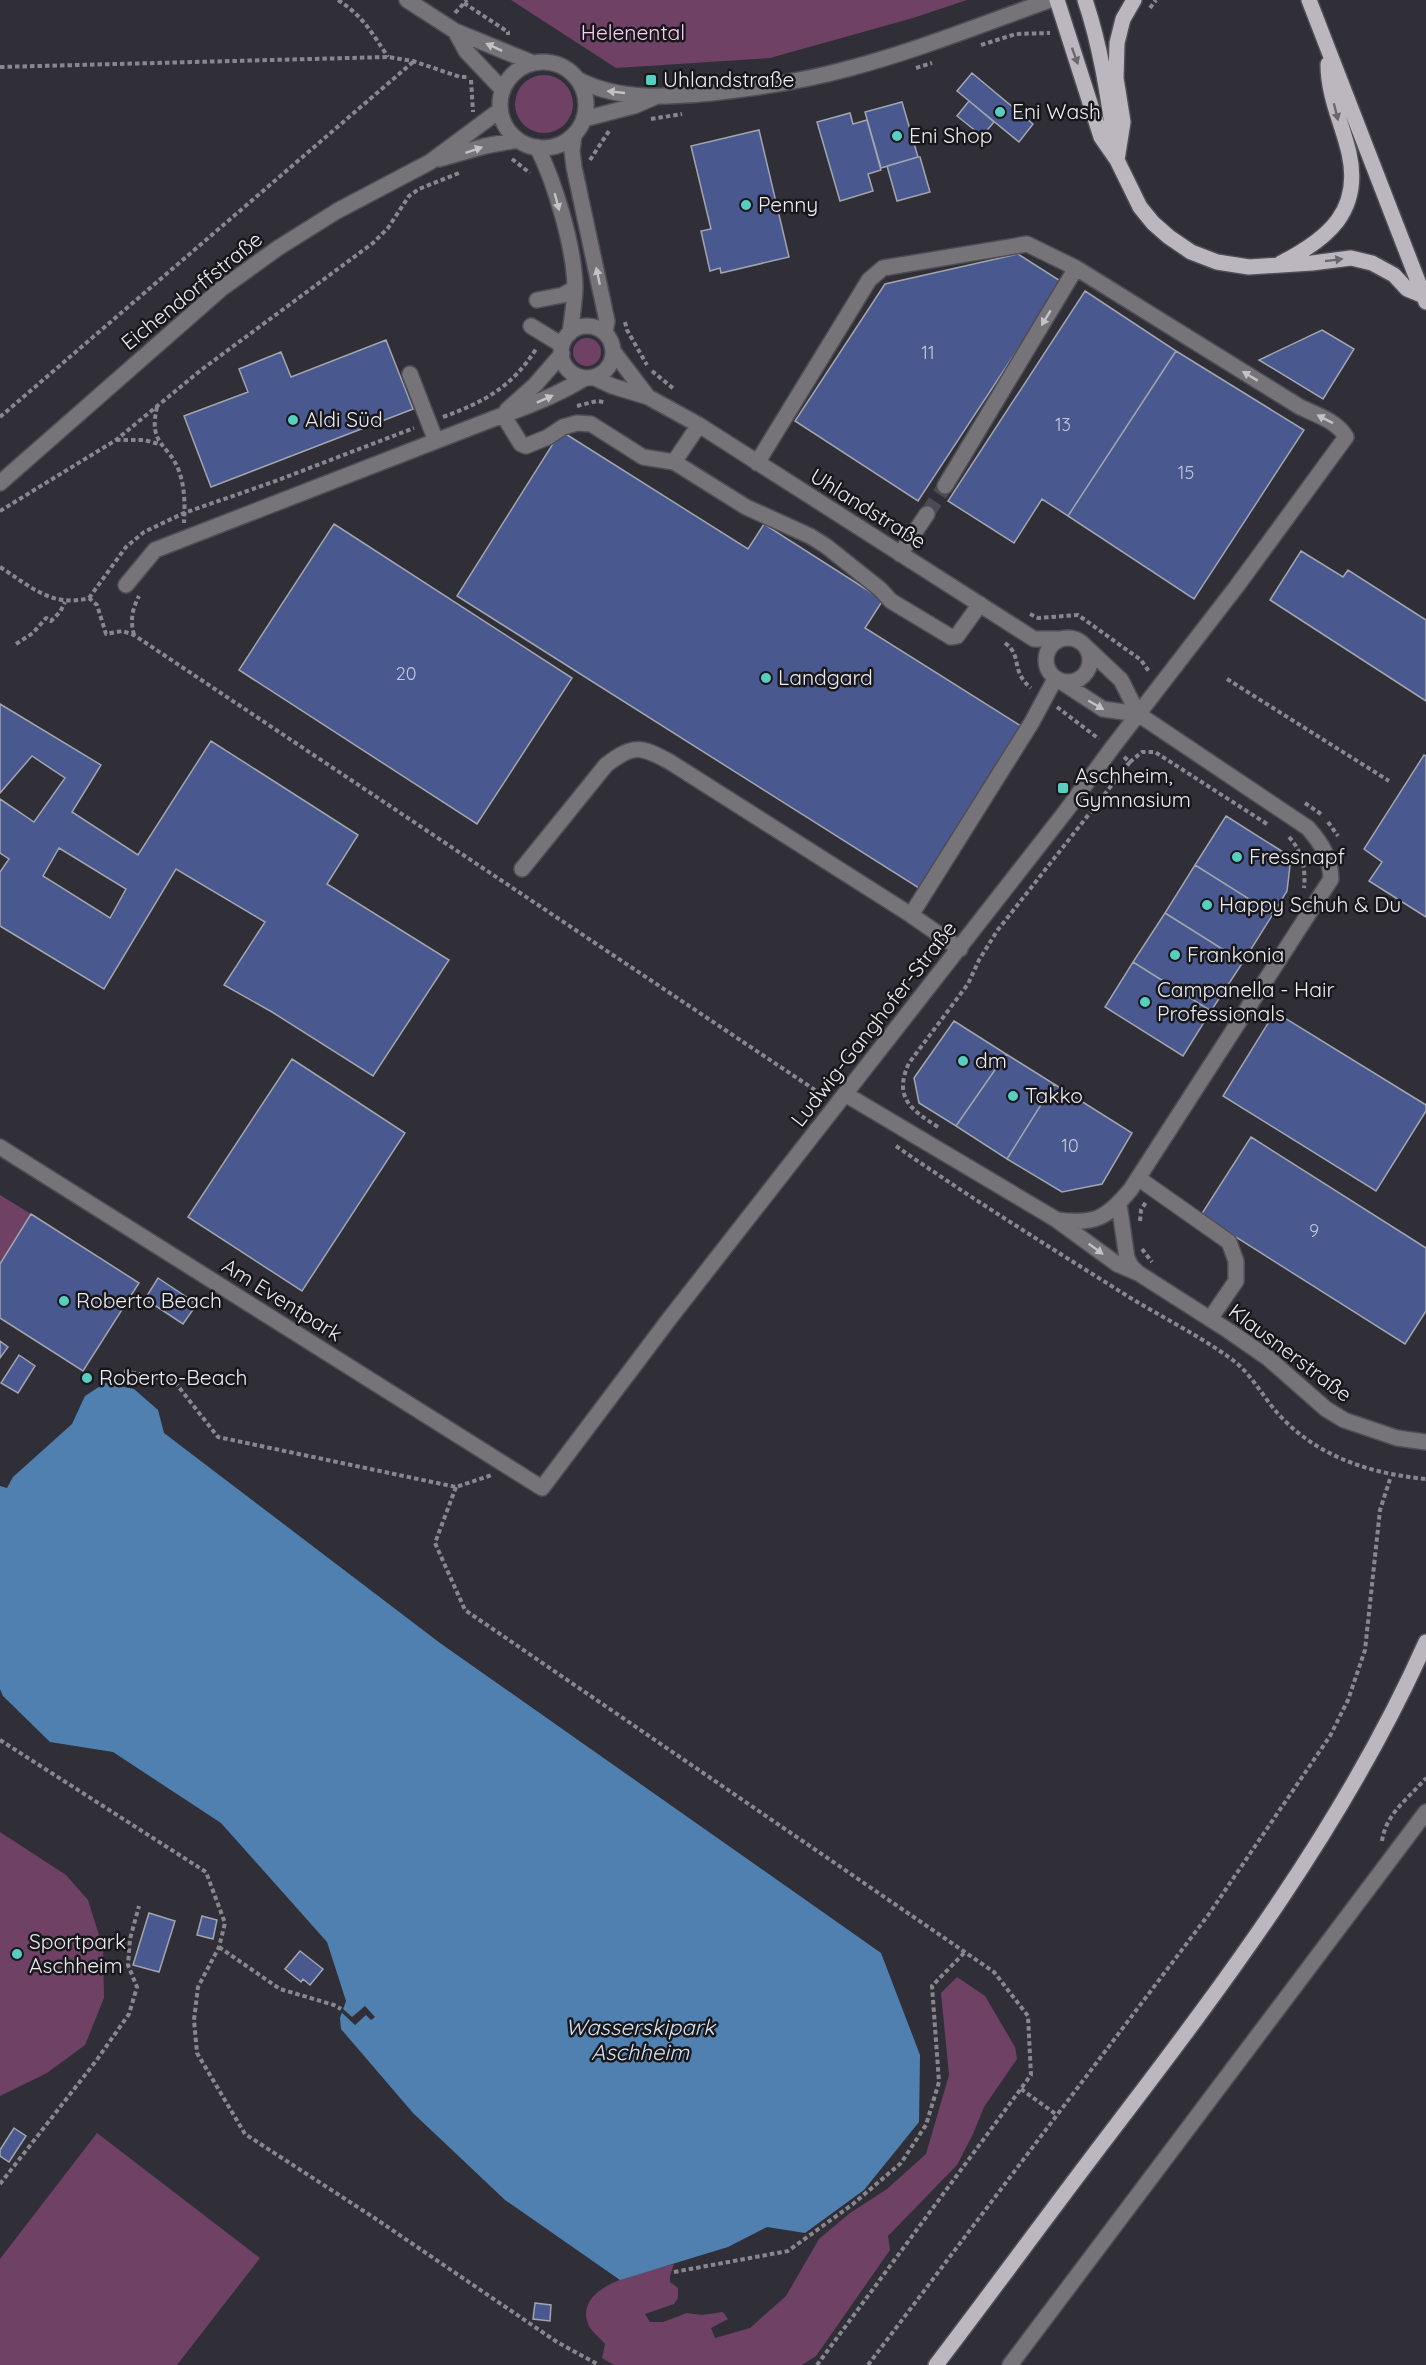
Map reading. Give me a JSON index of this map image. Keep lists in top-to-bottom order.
{
  "streets": {
    "street": [
      "Eichendorffstraße",
      "Uhlandstraße",
      "Ludwig-Ganghofer-Straße",
      "Am Eventpark",
      "Klausnerstraße"
    ]
  },
  "crossings": [
    ["Eichendorffstraße", "Uhlandstraße"],
    ["Ludwig-Ganghofer-Straße", "Am Eventpark"],
    ["Ludwig-Ganghofer-Straße", "Klausnerstraße"]
  ],
  "water": ["Wasserskipark Aschheim"],
  "parks": ["Helenental"],
  "places": {
    "transit": ["Uhlandstraße", "Aschheim, Gymnasium"],
    "other": [
      "Eni Wash",
      "Eni Shop",
      "Penny",
      "Aldi Süd",
      "Landgard",
      "Fressnapf",
      "Happy Schuh & Du",
      "Frankonia",
      "Campanella - Hair Professionals",
      "dm",
      "Takko",
      "Roberto Beach",
      "Roberto-Beach",
      "Sportpark Aschheim"
    ]
  },
  "house_numbers": [
    "11",
    "13",
    "15",
    "20",
    "10",
    "9"
  ]
}
